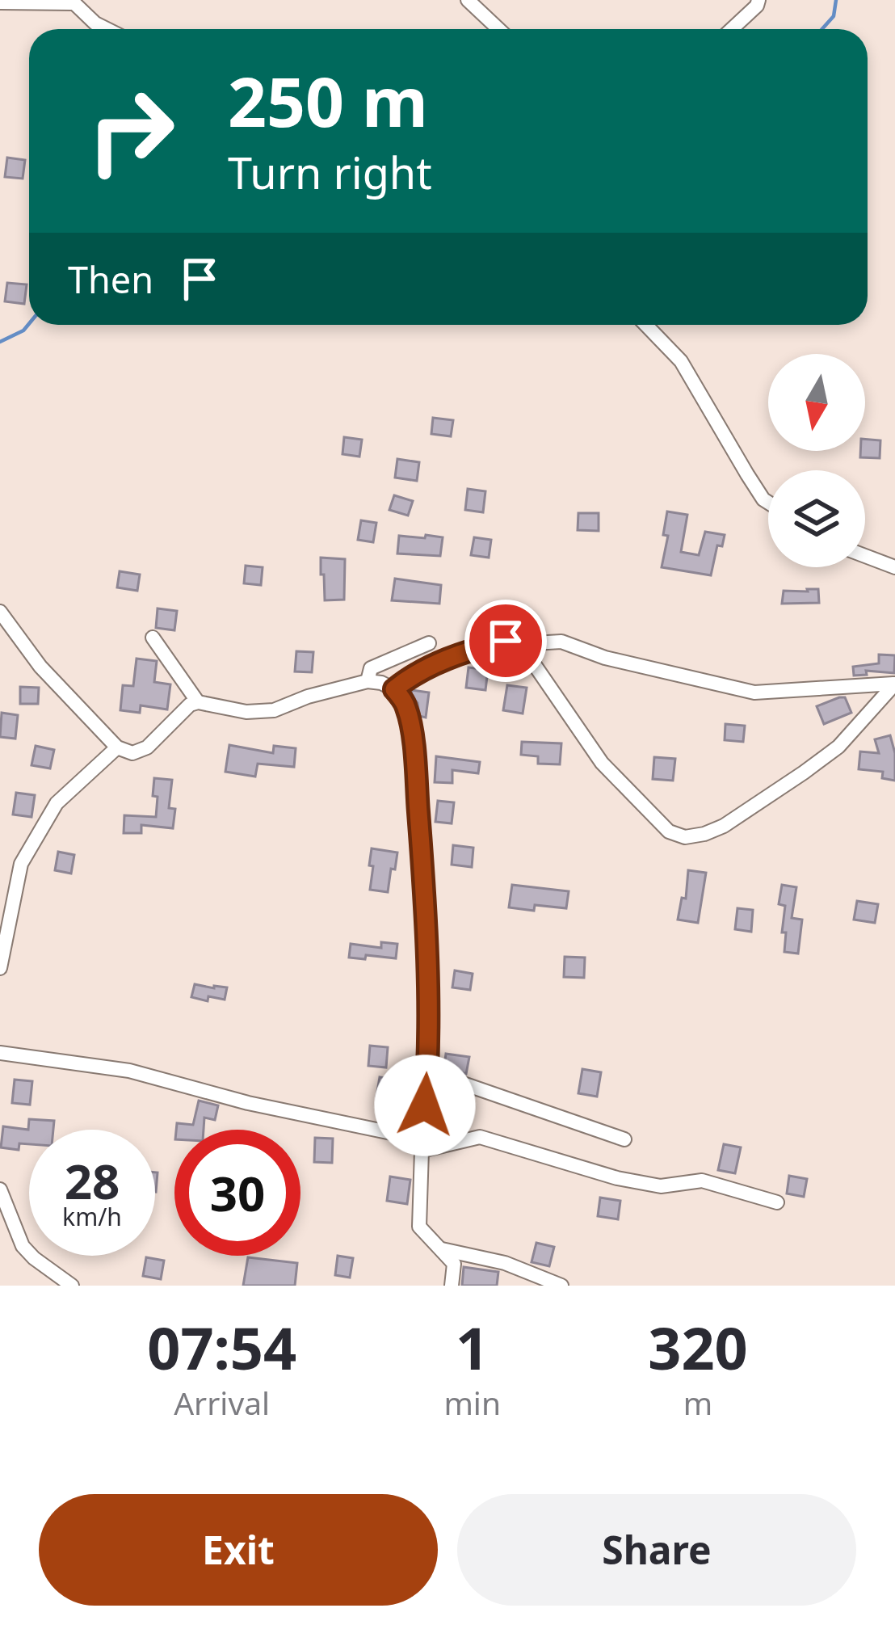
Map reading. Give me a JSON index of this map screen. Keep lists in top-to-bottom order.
{
  "north": "bottom",
  "page": {
    "turn": ["250 m", "Turn right"],
    "then": "Then",
    "speed": "28 km/h",
    "limit": "30",
    "eta": [
      "07:54",
      "Arrival",
      "1",
      "min",
      "320",
      "m"
    ],
    "buttons": ["Exit", "Share"]
  }
}
